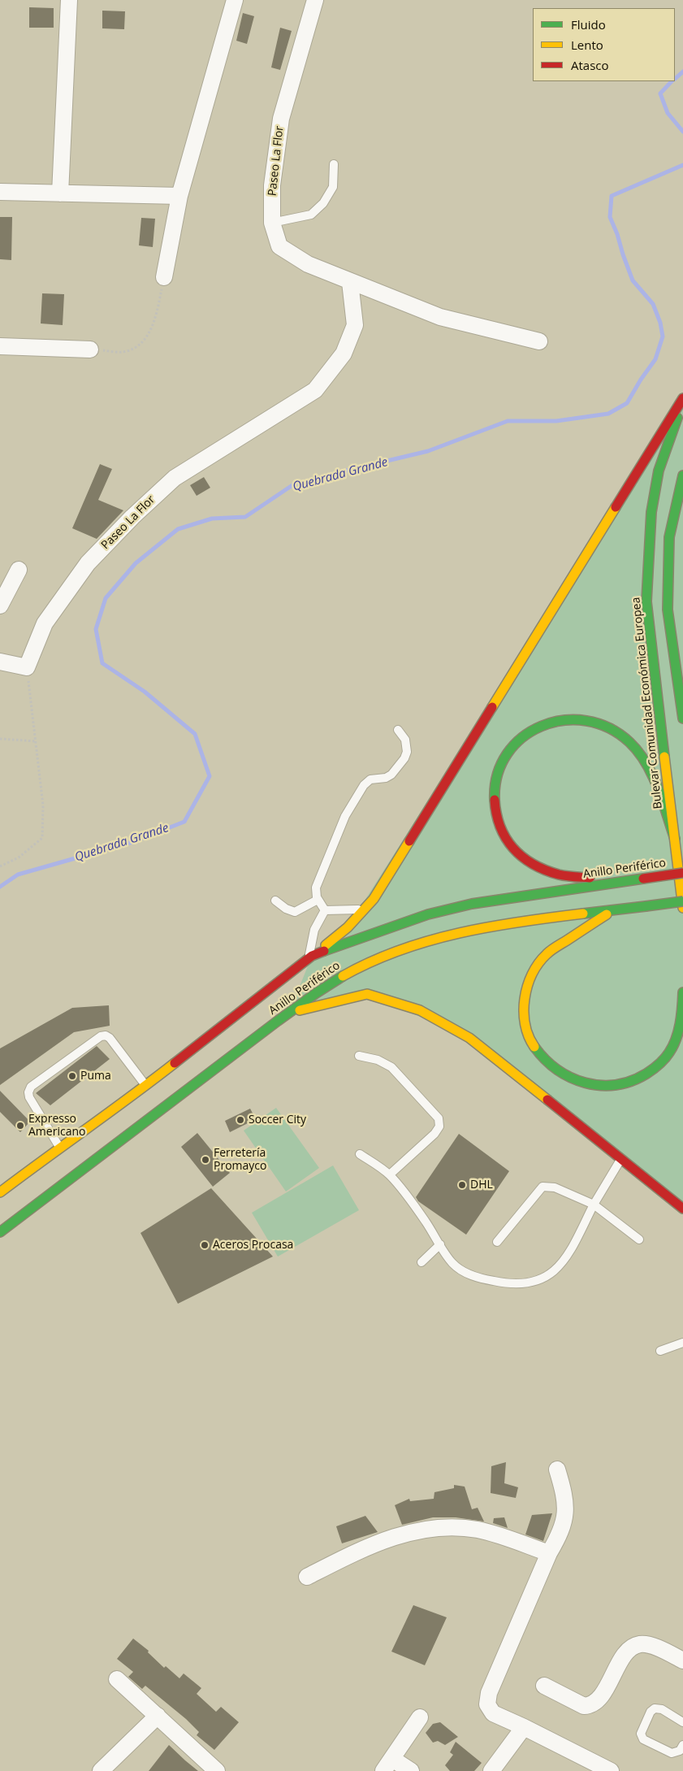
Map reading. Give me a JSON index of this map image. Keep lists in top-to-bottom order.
{
  "streets": {
    "main road": ["Bulevar Comunidad Económica Europea", "Anillo Periférico"],
    "street": ["Paseo La Flor"]
  },
  "water": ["Quebrada Grande"],
  "places": [
    "Puma",
    "Soccer City",
    "Expresso Americano",
    "Ferretería Promayco",
    "DHL",
    "Aceros Procasa"
  ],
  "legend": ["Fluido", "Lento", "Atasco"]
}
